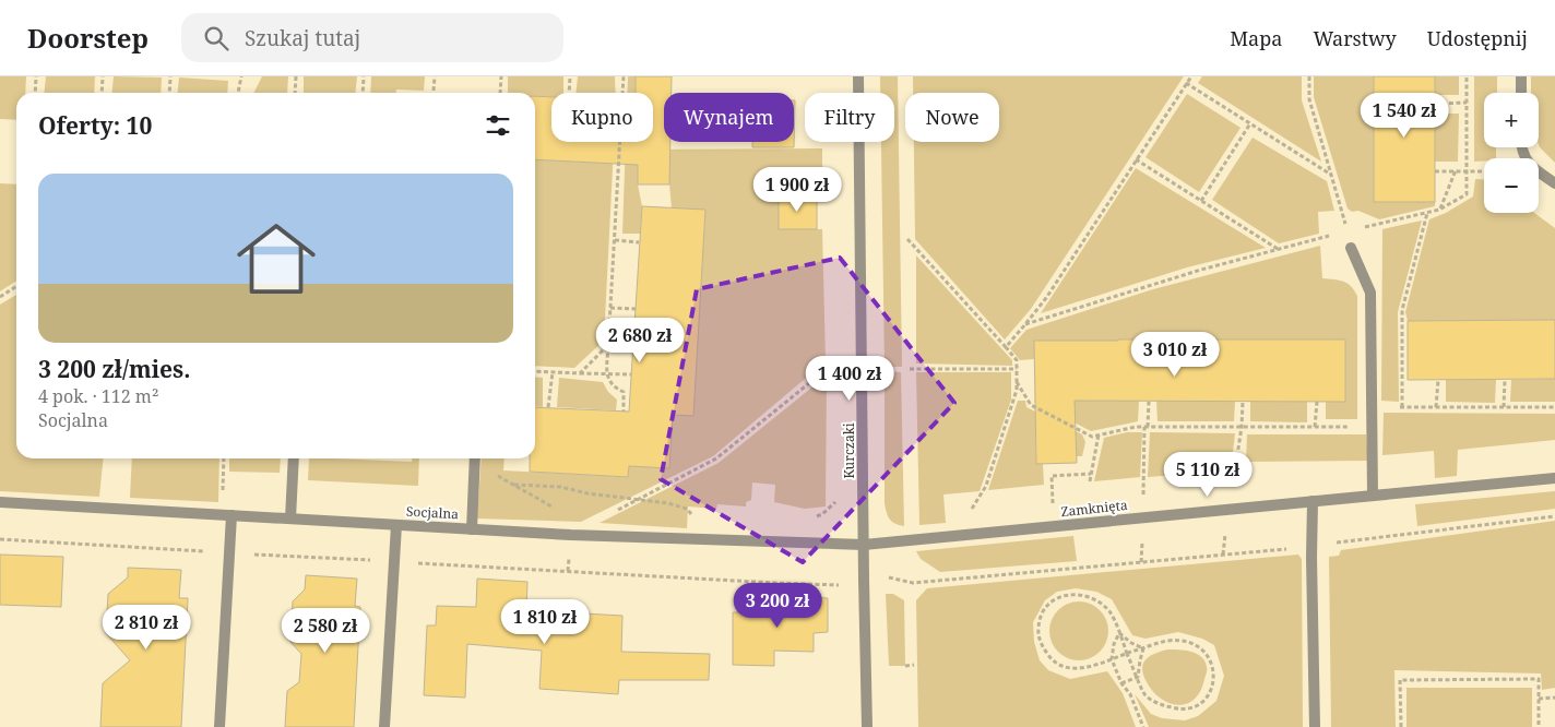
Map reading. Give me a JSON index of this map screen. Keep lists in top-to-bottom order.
{
  "streets": {
    "street": ["Kurczaki", "Zamknięta", "Socjalna"]
  },
  "crossings": [
    ["Kurczaki", "Zamknięta"],
    ["Kurczaki", "Socjalna"],
    ["Zamknięta", "Socjalna"]
  ],
  "page": {
    "header": "Doorstep",
    "search": "Szukaj tutaj",
    "nav": ["Mapa", "Warstwy", "Udostępnij"],
    "map_buttons": ["+", "−"],
    "price": [
      "1 540 zł",
      "1 900 zł",
      "2 680 zł",
      "3 010 zł",
      "1 400 zł",
      "5 110 zł",
      "3 200 zł",
      "1 810 zł",
      "2 810 zł",
      "2 580 zł"
    ],
    "chip": [
      "Kupno",
      "Wynajem",
      "Filtry",
      "Nowe"
    ],
    "heading": "Oferty: 10",
    "list": [
      {
        "name": "3 200 zł/mies.",
        "note": "4 pok. · 112 m² · Socjalna"
      }
    ]
  }
}
